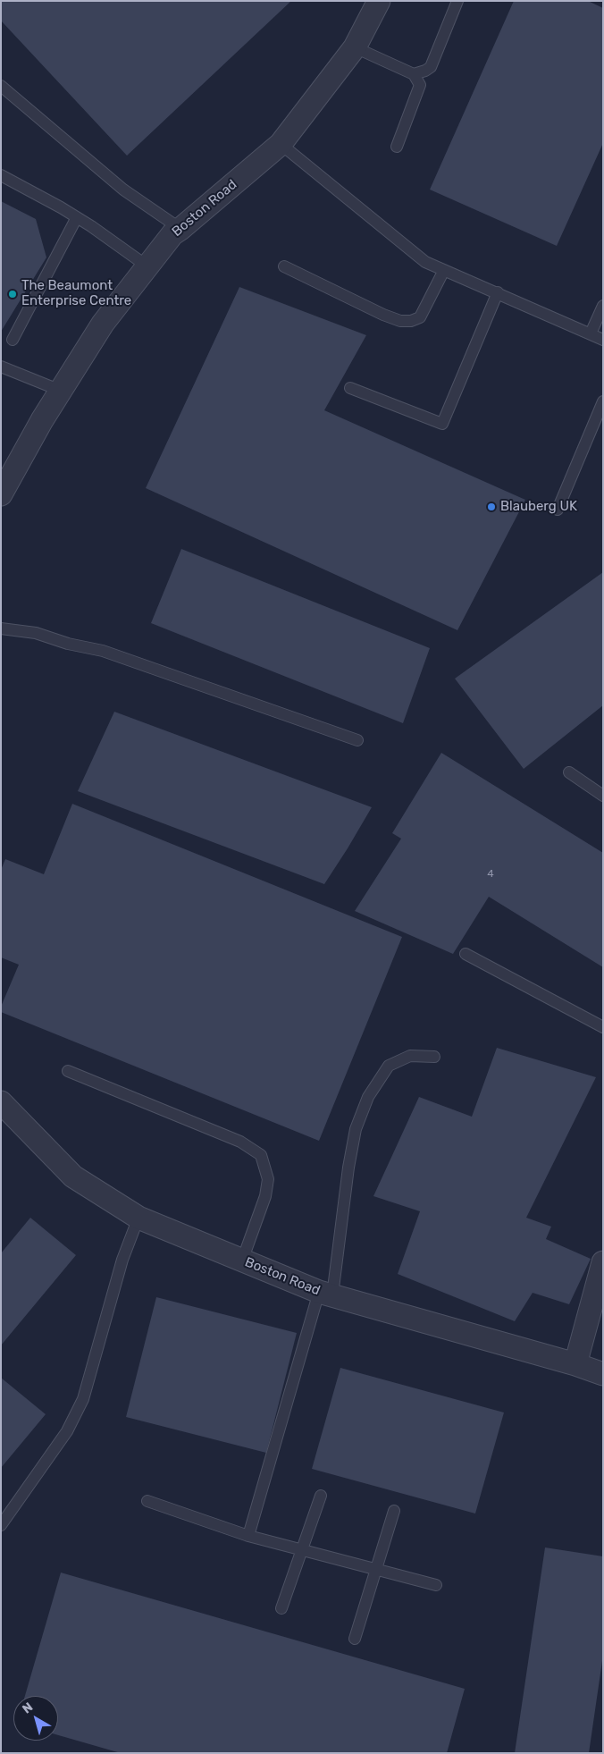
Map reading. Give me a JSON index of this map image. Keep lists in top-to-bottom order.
{
  "streets": {
    "street": ["Boston Road"]
  },
  "places": ["The Beaumont Enterprise Centre", "Blauberg UK"],
  "house_numbers": ["4"],
  "north": "top left"
}
